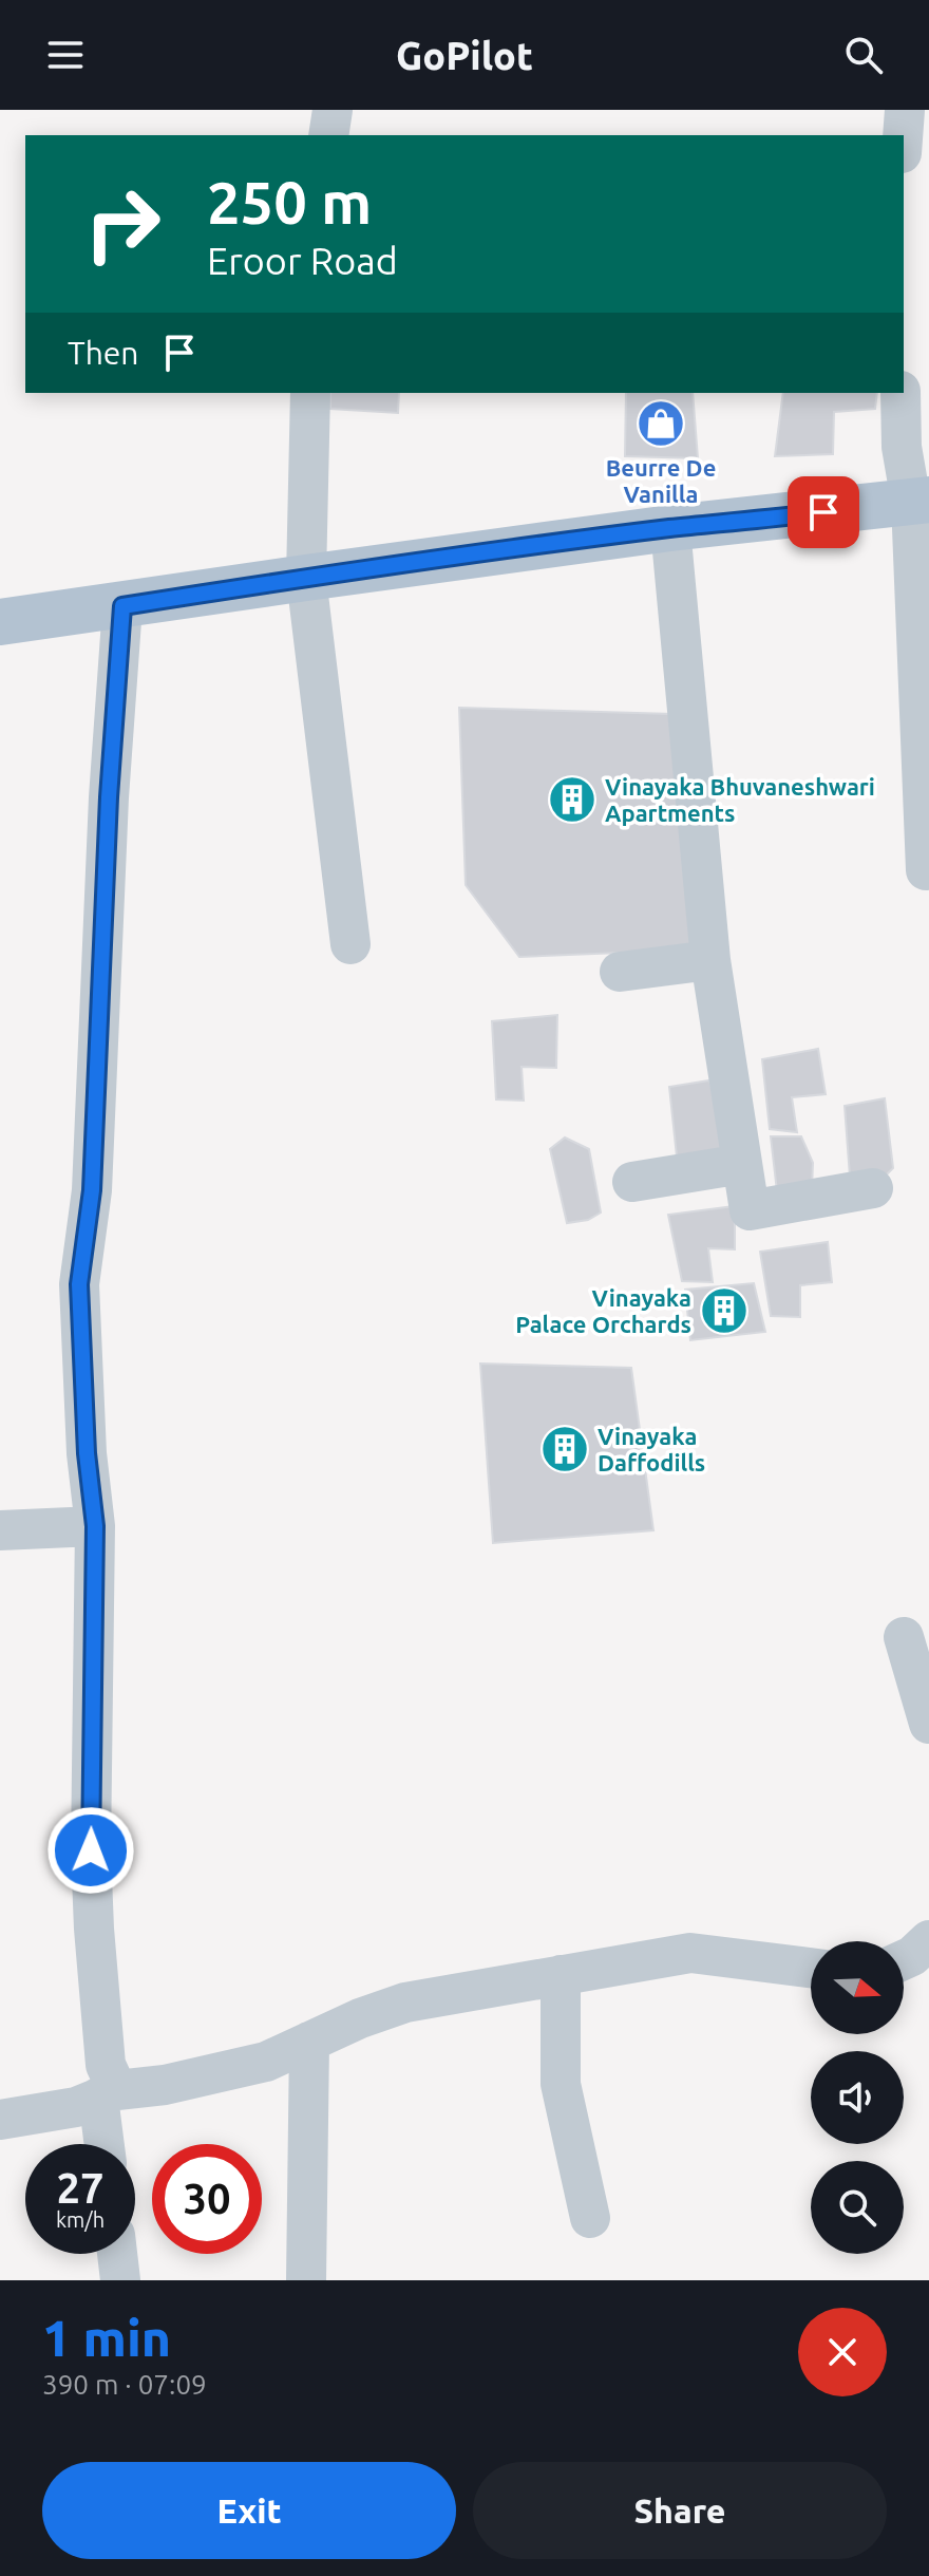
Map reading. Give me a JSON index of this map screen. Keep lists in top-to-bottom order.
{
  "places": {
    "shop": ["Beurre De Vanilla"],
    "building": ["Vinayaka Bhuvaneshwari Apartments", "Vinayaka Palace Orchards", "Vinayaka Daffodills"]
  },
  "north": "right",
  "page": {
    "header": "GoPilot",
    "turn": ["250 m", "Eroor Road"],
    "then": "Then",
    "speed": "27 km/h",
    "limit": "30",
    "heading": ["1 min", "390 m · 07:09"],
    "buttons": ["Exit", "Share"]
  }
}
